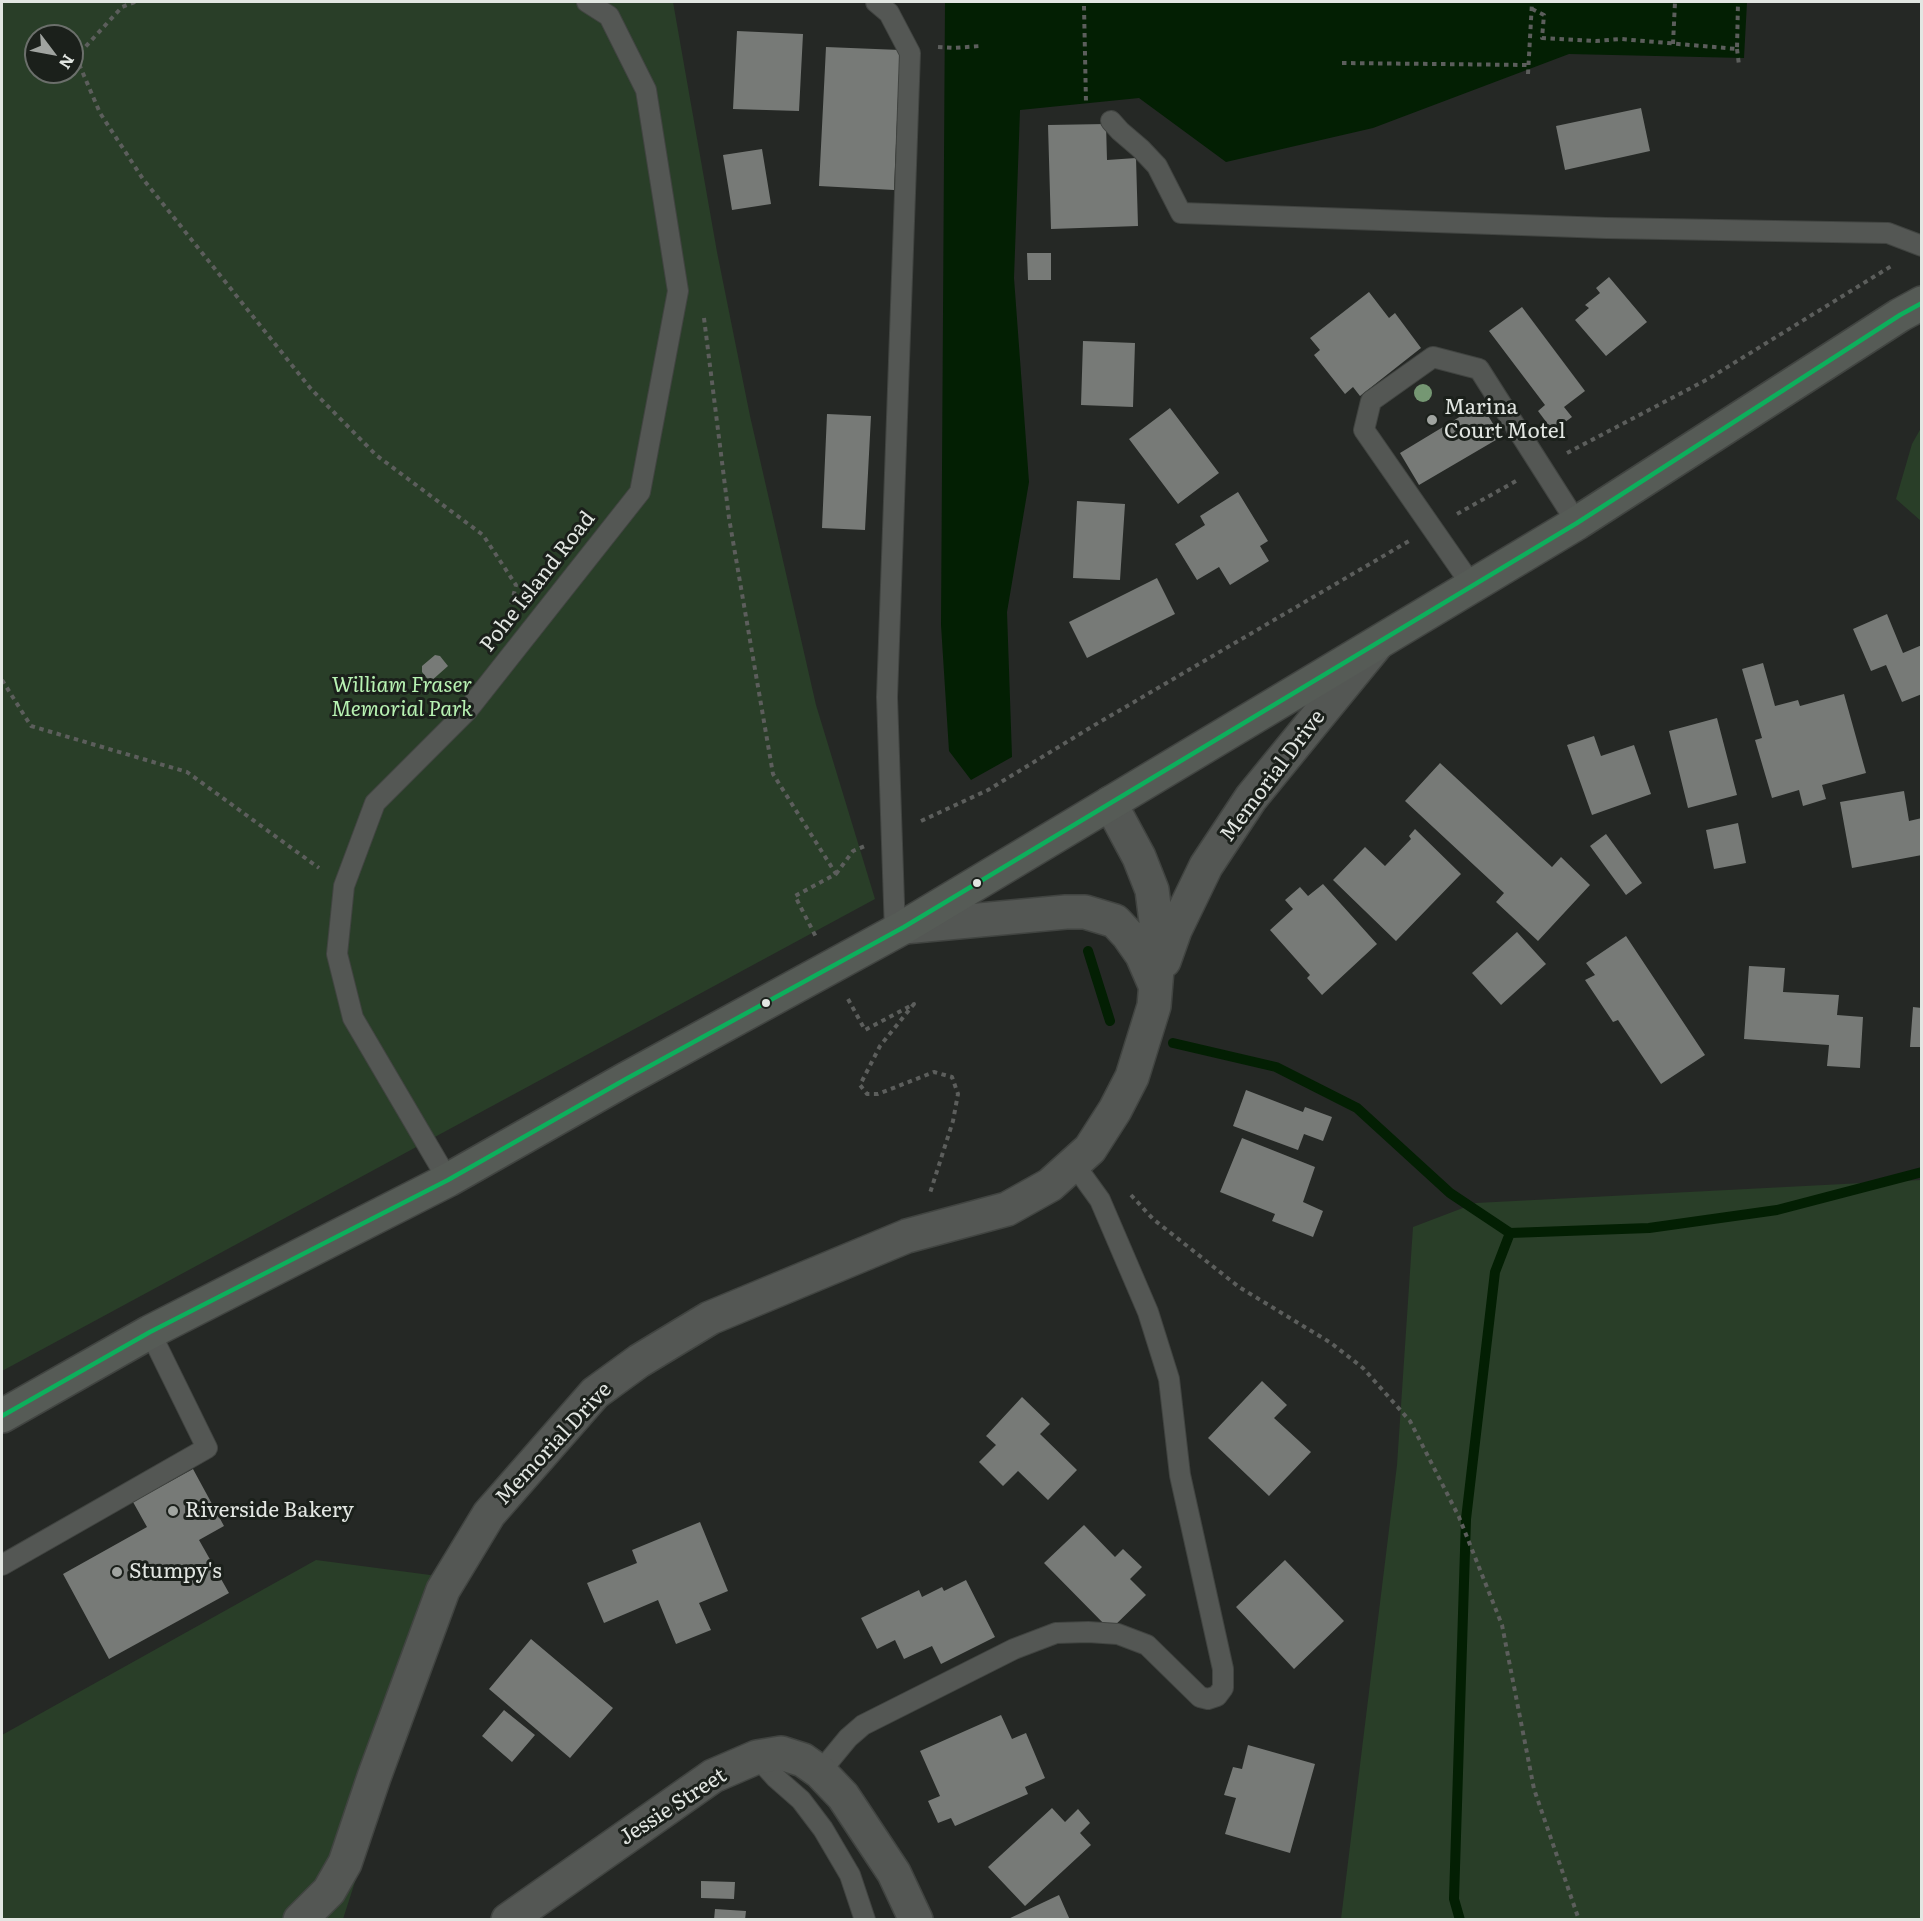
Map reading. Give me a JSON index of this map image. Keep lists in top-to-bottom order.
{
  "streets": {
    "street": ["Memorial Drive", "Jessie Street"],
    "lane": ["Pohe Island Road"]
  },
  "parks": ["William Fraser Memorial Park"],
  "places": ["Marina Court Motel", "Riverside Bakery", "Stumpy's"],
  "north": "bottom right"
}
